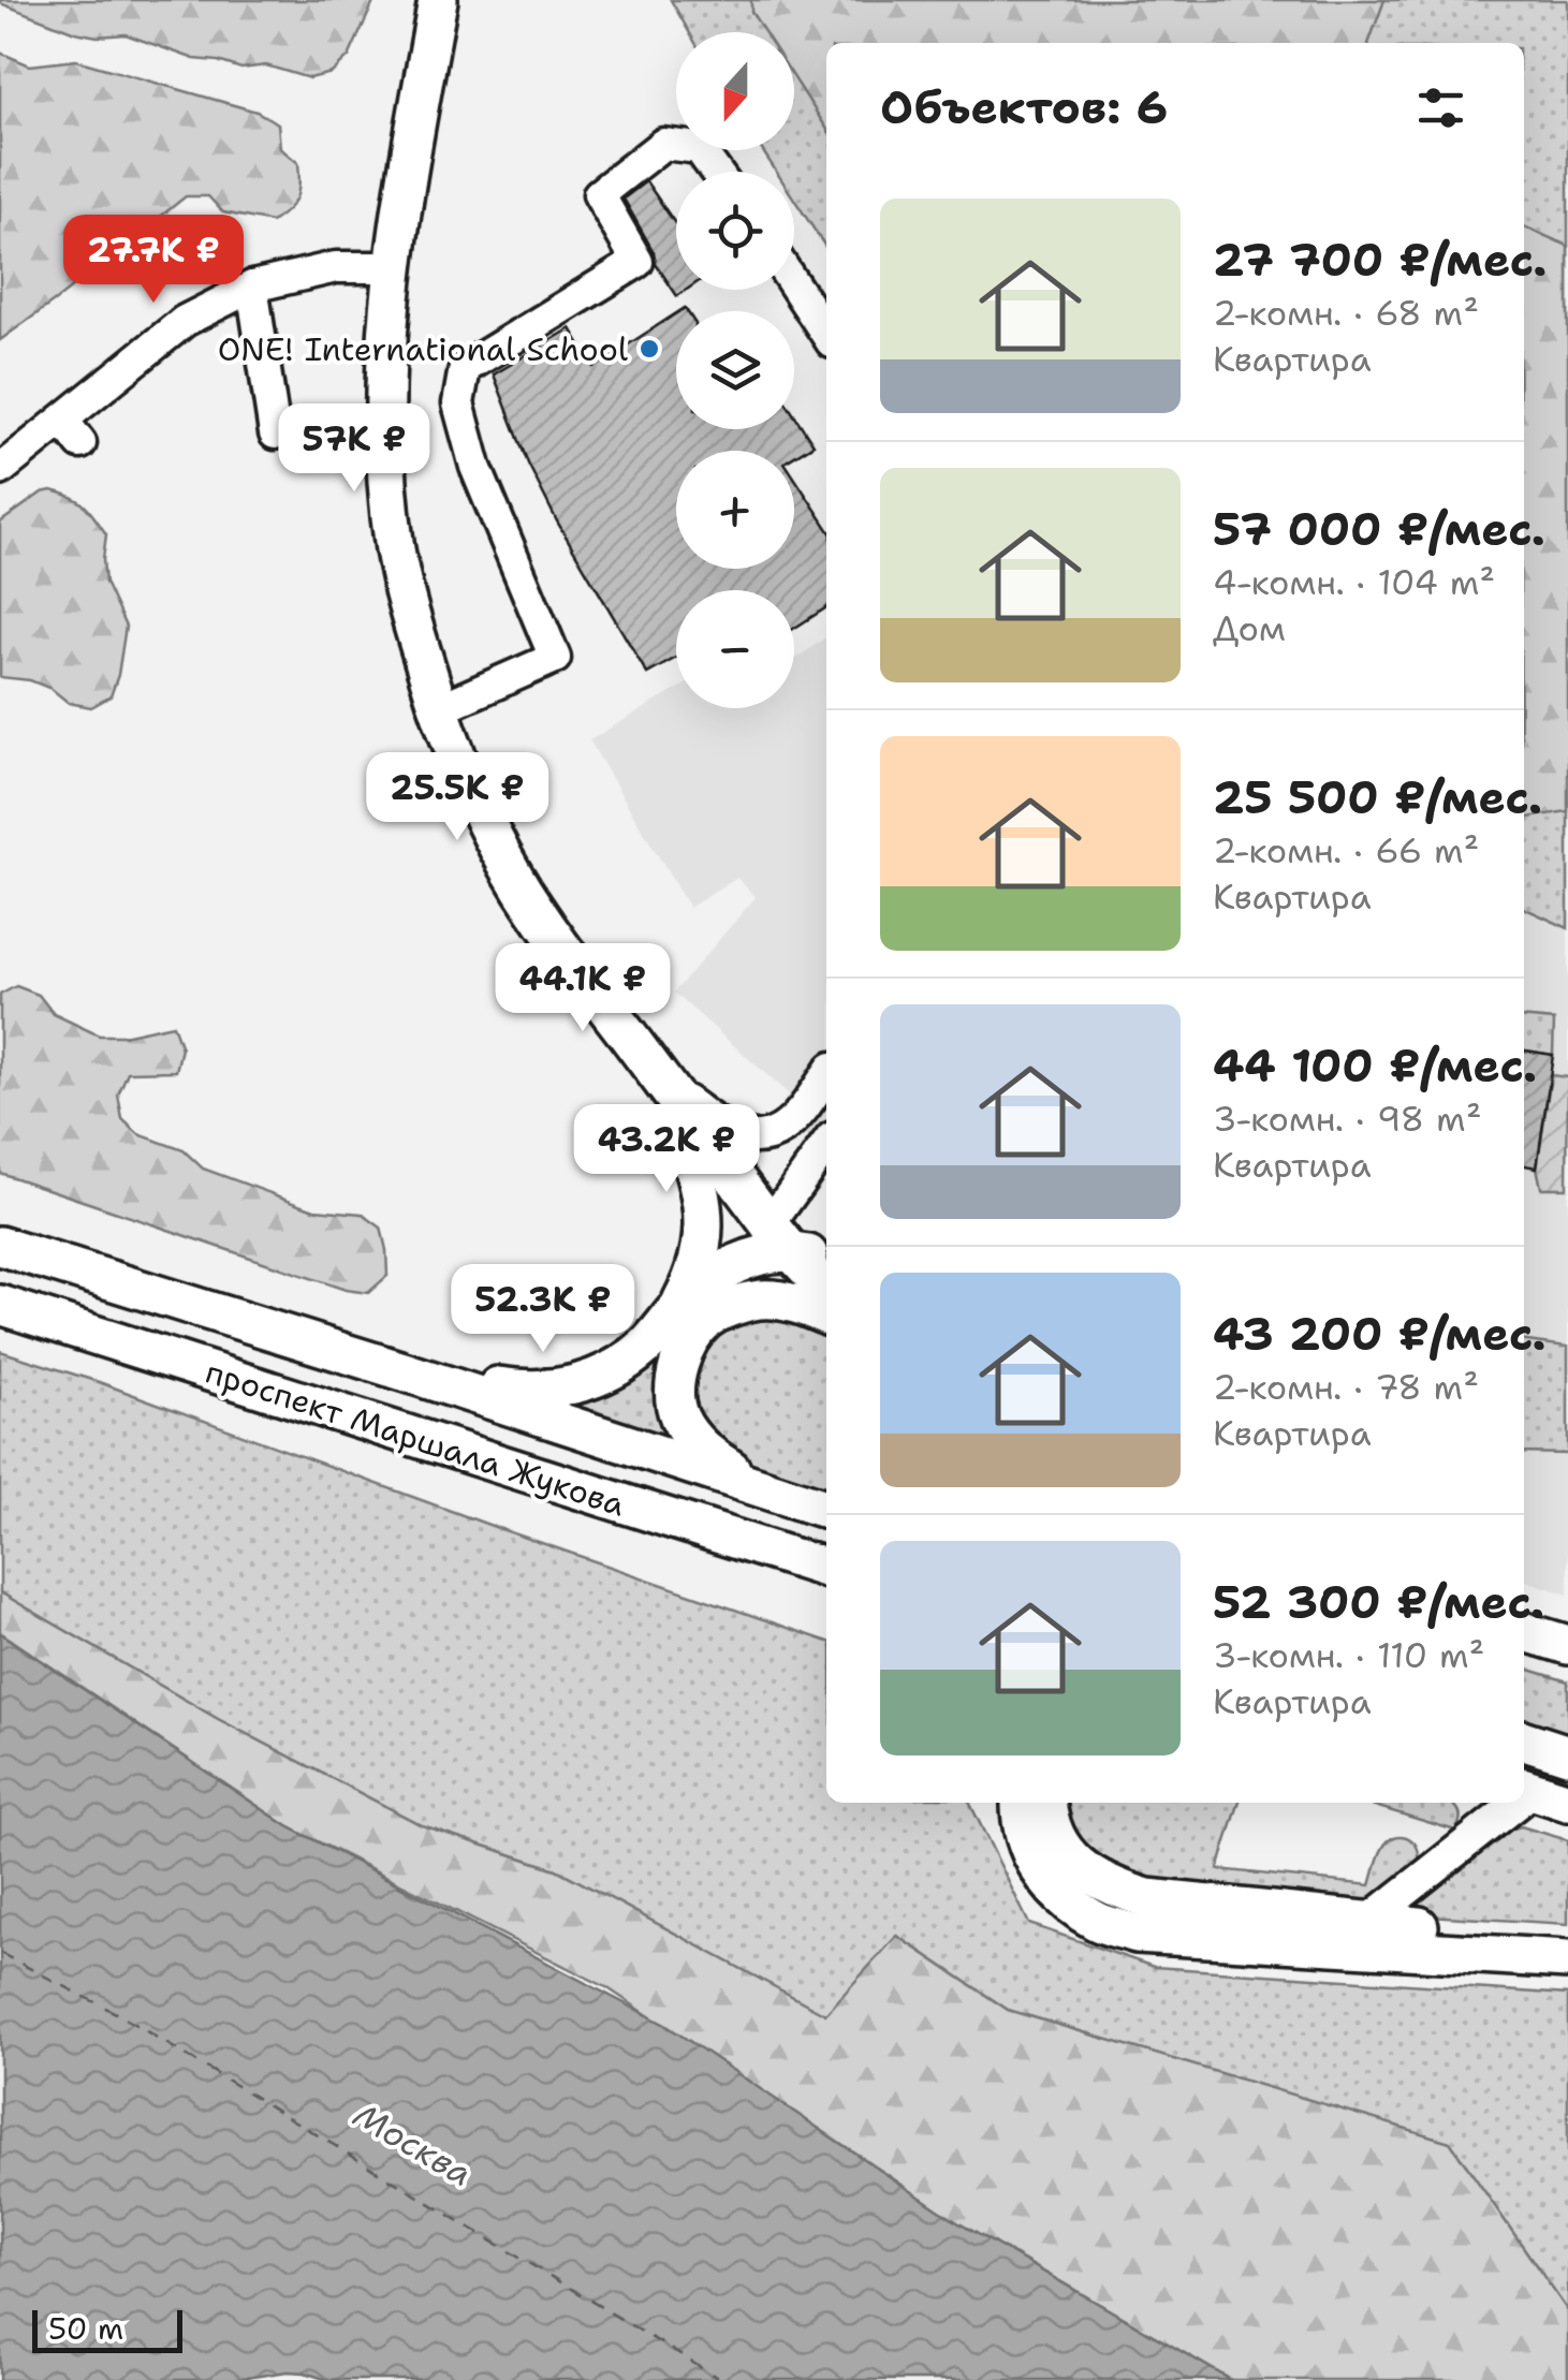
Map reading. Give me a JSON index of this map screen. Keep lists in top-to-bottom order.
{
  "streets": {
    "main road": ["проспект Маршала Жукова"]
  },
  "water": ["Москва"],
  "places": ["ONE! International School"],
  "scale_bar": "50 m",
  "north": "bottom",
  "page": {
    "map_buttons": ["+", "−"],
    "heading": "Объектов: 6",
    "list": [
      {
        "name": "27 700 ₽/мес.",
        "note": "2-комн. · 68 m² · Квартира"
      },
      {
        "name": "57 000 ₽/мес.",
        "note": "4-комн. · 104 m² · Дом"
      },
      {
        "name": "25 500 ₽/мес.",
        "note": "2-комн. · 66 m² · Квартира"
      },
      {
        "name": "44 100 ₽/мес.",
        "note": "3-комн. · 98 m² · Квартира"
      },
      {
        "name": "43 200 ₽/мес.",
        "note": "2-комн. · 78 m² · Квартира"
      },
      {
        "name": "52 300 ₽/мес.",
        "note": "3-комн. · 110 m² · Квартира"
      }
    ],
    "price": [
      "27.7K ₽",
      "57K ₽",
      "25.5K ₽",
      "44.1K ₽",
      "43.2K ₽",
      "52.3K ₽"
    ],
    "scale": "50 m"
  }
}
